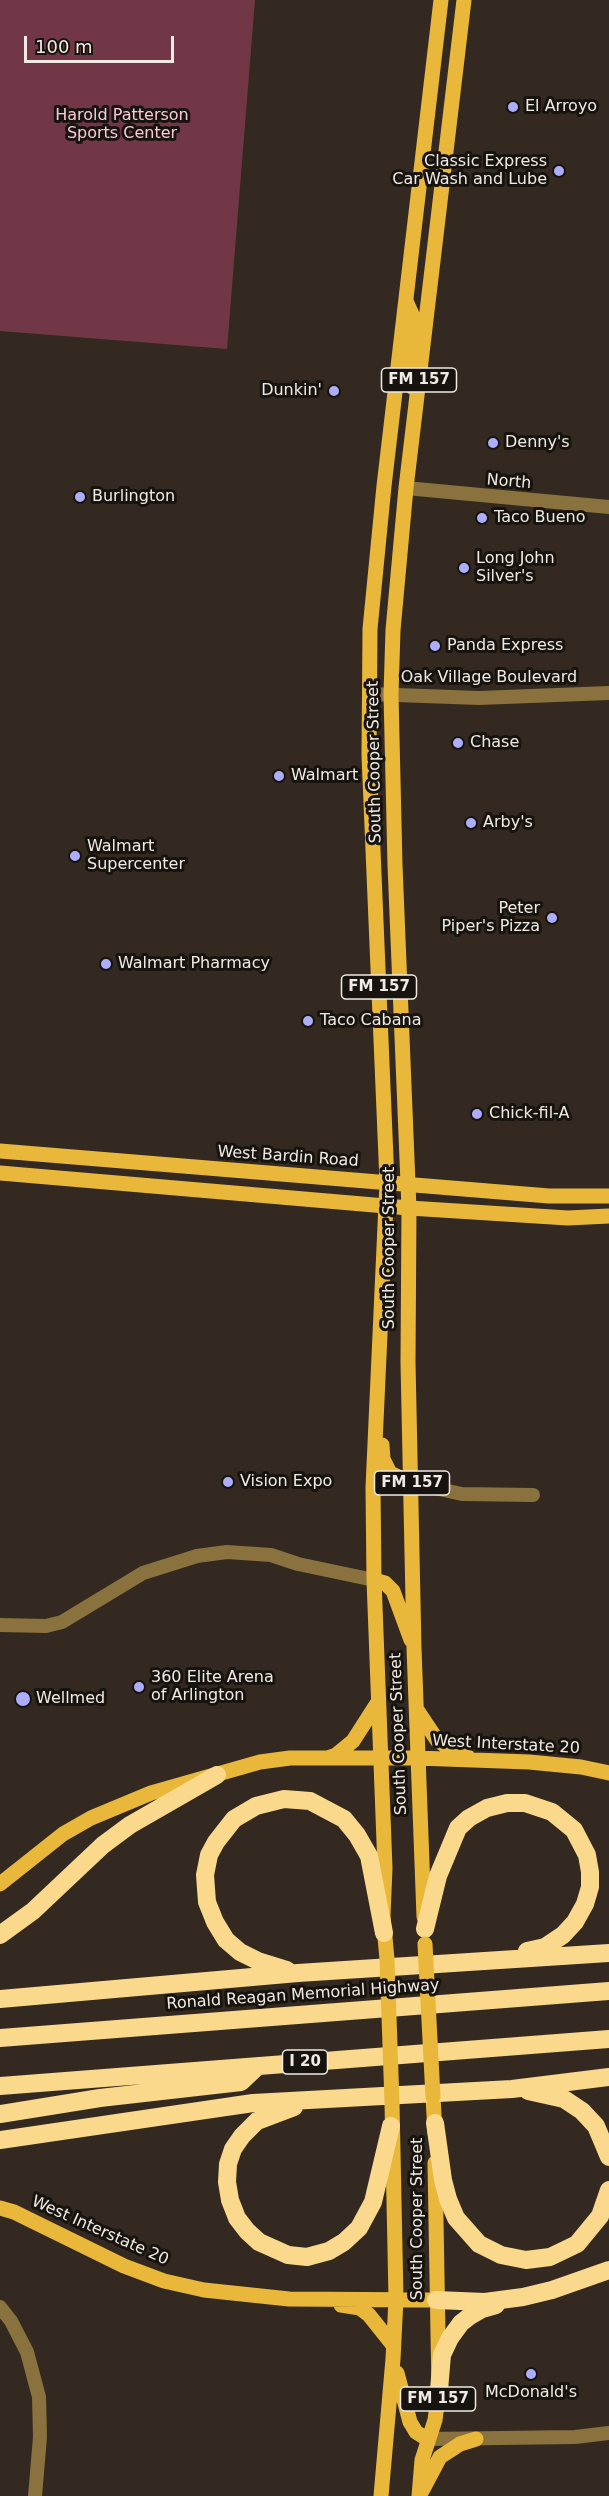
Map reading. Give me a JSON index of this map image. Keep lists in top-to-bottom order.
{
  "streets": {
    "highway": ["Ronald Reagan Memorial Highway", "I 20"],
    "main road": [
      "FM 157",
      "South Cooper Street",
      "West Bardin Road",
      "West Interstate 20"
    ],
    "street": ["North", "Oak Village Boulevard"]
  },
  "crossings": [
    ["North", "South Cooper Street"],
    ["Oak Village Boulevard", "South Cooper Street"],
    ["South Cooper Street", "West Bardin Road"],
    ["South Cooper Street", "West Interstate 20"]
  ],
  "parks": ["Harold Patterson Sports Center"],
  "places": [
    "El Arroyo",
    "Classic Express Car Wash and Lube",
    "Dunkin'",
    "Denny's",
    "Burlington",
    "Taco Bueno",
    "Long John Silver's",
    "Panda Express",
    "Chase",
    "Walmart",
    "Arby's",
    "Walmart Supercenter",
    "Peter Piper's Pizza",
    "Walmart Pharmacy",
    "Taco Cabana",
    "Chick-fil-A",
    "Vision Expo",
    "360 Elite Arena of Arlington",
    "Wellmed",
    "McDonald's"
  ],
  "scale_bar": "100 m"
}
